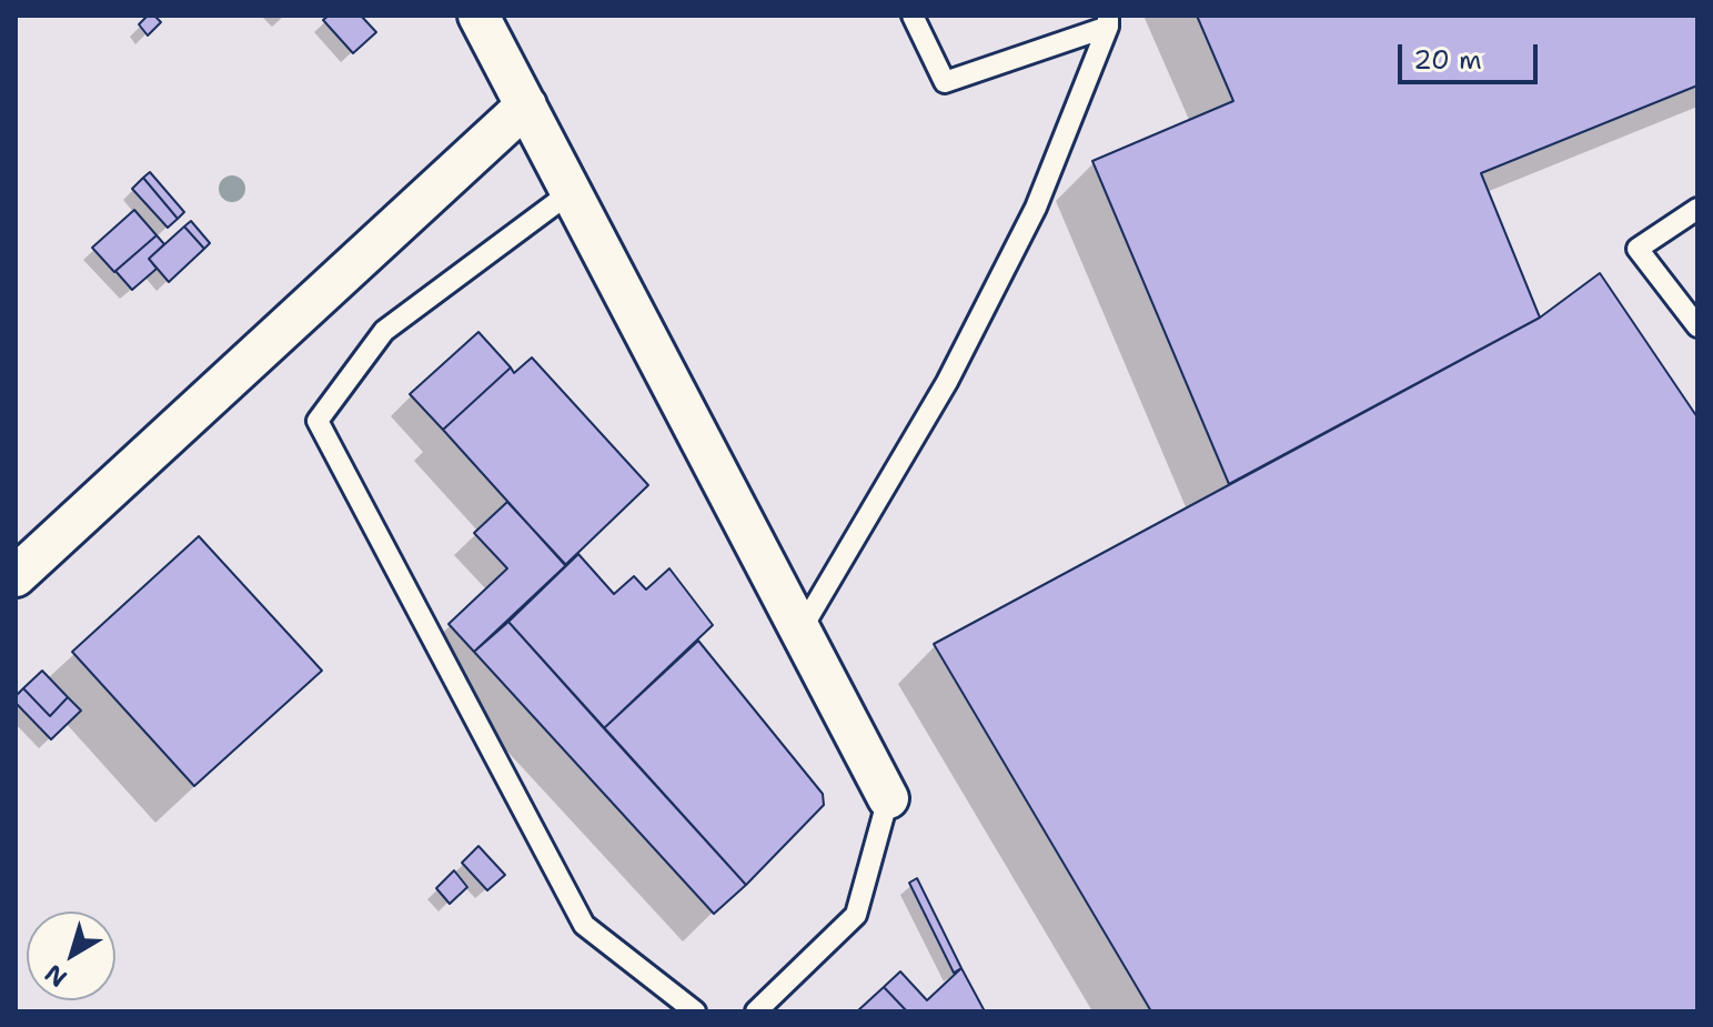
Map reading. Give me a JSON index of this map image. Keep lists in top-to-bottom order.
{
  "scale_bar": "20 m",
  "north": "bottom left"
}
